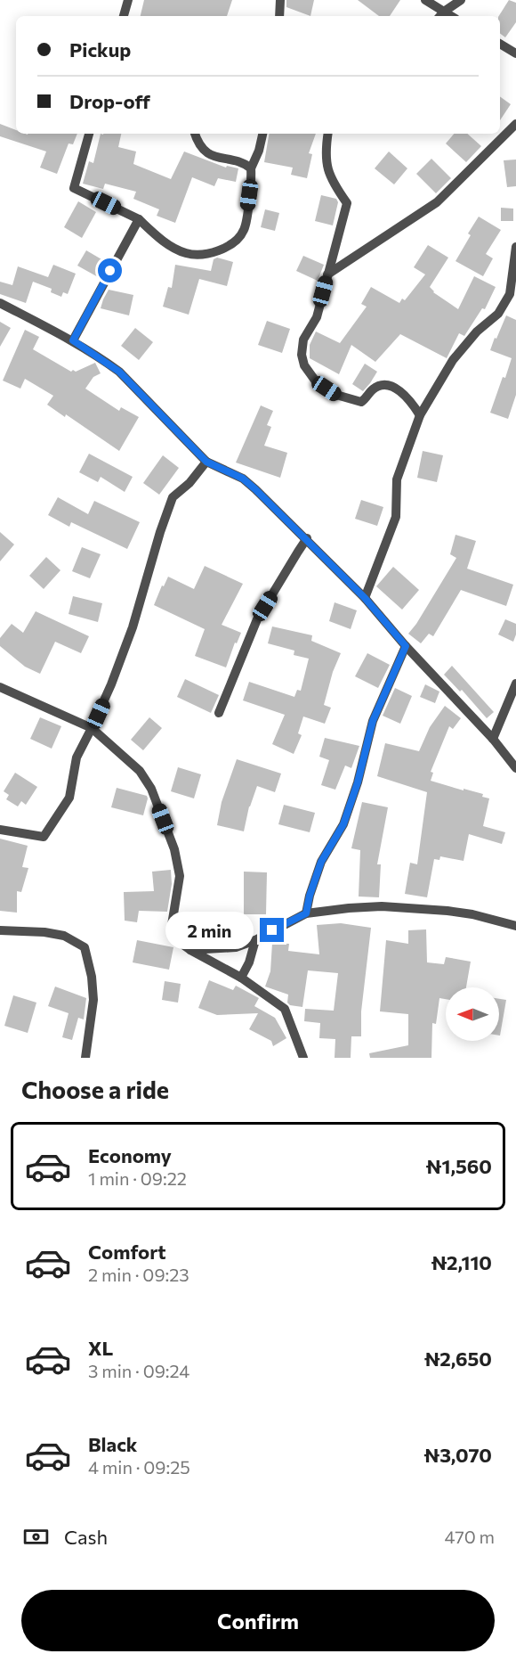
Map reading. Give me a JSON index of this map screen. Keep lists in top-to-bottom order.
{
  "north": "left",
  "page": {
    "banner": ["Pickup", "Drop-off"],
    "bubble": "2 min",
    "heading": "Choose a ride",
    "list": [
      {
        "name": "Economy",
        "note": "1 min · 09:22",
        "value": "₦1,560"
      },
      {
        "name": "Comfort",
        "note": "2 min · 09:23",
        "value": "₦2,110"
      },
      {
        "name": "XL",
        "note": "3 min · 09:24",
        "value": "₦2,650"
      },
      {
        "name": "Black",
        "note": "4 min · 09:25",
        "value": "₦3,070"
      }
    ],
    "pay": ["Cash", "470 m"],
    "buttons": "Confirm"
  }
}
